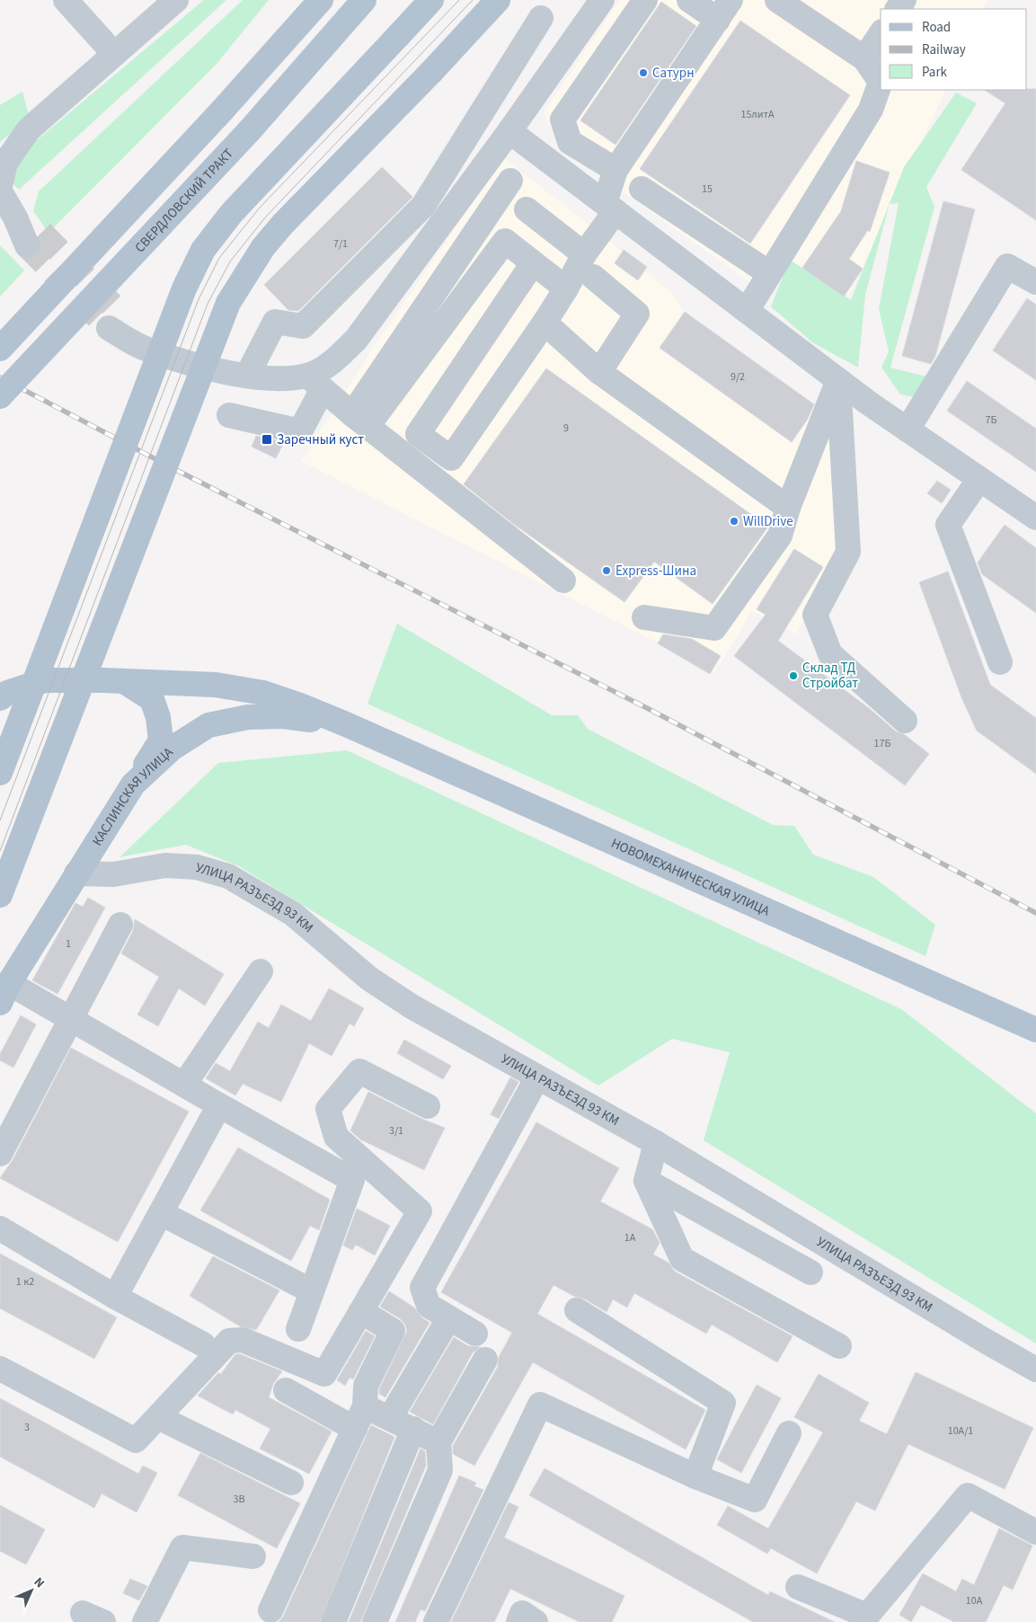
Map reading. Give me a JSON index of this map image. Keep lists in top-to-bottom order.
{
  "streets": {
    "main road": ["СВЕРДЛОВСКИЙ ТРАКТ", "КАСЛИНСКАЯ УЛИЦА", "НОВОМЕХАНИЧЕСКАЯ УЛИЦА"],
    "street": ["УЛИЦА РАЗЪЕЗД 93 КМ"]
  },
  "crossings": [
    ["КАСЛИНСКАЯ УЛИЦА", "НОВОМЕХАНИЧЕСКАЯ УЛИЦА"],
    ["КАСЛИНСКАЯ УЛИЦА", "УЛИЦА РАЗЪЕЗД 93 КМ"]
  ],
  "places": {
    "other": [
      "Сатурн",
      "WillDrive",
      "Express-Шина",
      "Склад ТД Стройбат"
    ],
    "transit": ["Заречный куст"]
  },
  "house_numbers": [
    "15литА",
    "15",
    "7/1",
    "9/2",
    "7Б",
    "9",
    "17Б",
    "1",
    "3/1",
    "1А",
    "1 к2",
    "3",
    "10А/1",
    "3В",
    "10А"
  ],
  "legend": ["Road", "Railway", "Park"],
  "north": "top right"
}
